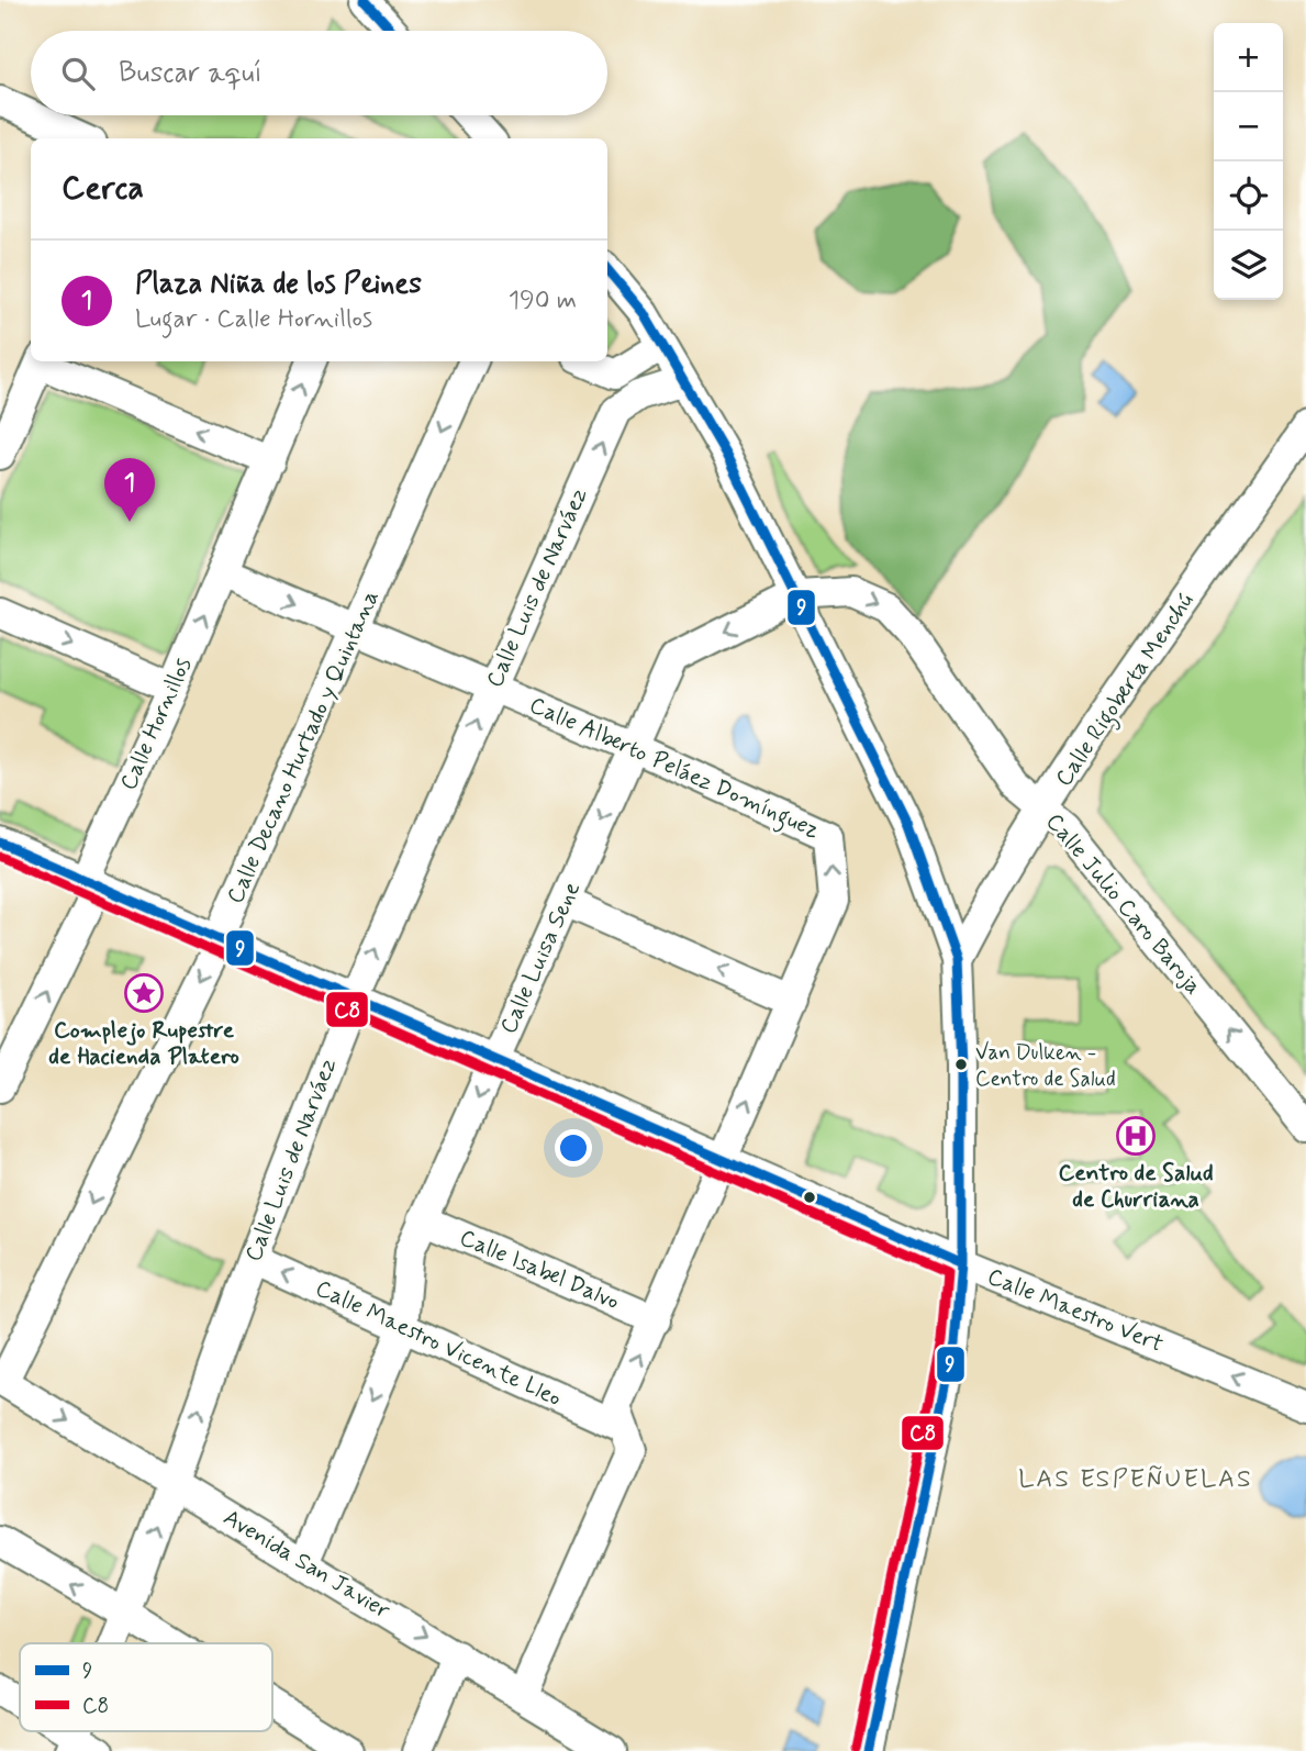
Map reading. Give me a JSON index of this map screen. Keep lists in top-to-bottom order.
{
  "streets": {
    "street": [
      "Calle Luis de Narváez",
      "Calle Rigoberta Menchú",
      "Calle Hornillos",
      "Calle Decano Hurtado y Quintana",
      "Calle Alberto Peláez Domínguez",
      "Calle Julio Caro Baroja",
      "Calle Luisa Sene",
      "Calle Isabel Dalvo",
      "Calle Maestro Vert",
      "Calle Maestro Vicente Lleo",
      "Avenida San Javier"
    ]
  },
  "crossings": [
    ["Calle Luis de Narváez", "Calle Alberto Peláez Domínguez"],
    ["Calle Luis de Narváez", "Calle Maestro Vert"],
    ["Calle Luis de Narváez", "Calle Maestro Vicente Lleo"],
    ["Calle Luis de Narváez", "Avenida San Javier"],
    ["Calle Rigoberta Menchú", "Calle Julio Caro Baroja"],
    ["Calle Hornillos", "Calle Alberto Peláez Domínguez"],
    ["Calle Hornillos", "Calle Maestro Vert"],
    ["Calle Decano Hurtado y Quintana", "Calle Alberto Peláez Domínguez"],
    ["Calle Decano Hurtado y Quintana", "Calle Maestro Vert"],
    ["Calle Decano Hurtado y Quintana", "Avenida San Javier"],
    ["Calle Alberto Peláez Domínguez", "Calle Luisa Sene"],
    ["Calle Julio Caro Baroja", "Calle Luisa Sene"],
    ["Calle Luisa Sene", "Calle Isabel Dalvo"],
    ["Calle Luisa Sene", "Calle Maestro Vert"],
    ["Calle Luisa Sene", "Calle Maestro Vicente Lleo"],
    ["Calle Luisa Sene", "Avenida San Javier"]
  ],
  "one_way": [
    "Calle Luis de Narváez",
    "Calle Hornillos",
    "Calle Decano Hurtado y Quintana",
    "Calle Maestro Vicente Lleo"
  ],
  "districts": ["LAS ESPEÑUELAS"],
  "places": {
    "place": ["Complejo Rupestre de Hacienda Platero"],
    "other": ["Van Dulken - Centro de Salud"],
    "hospital": ["Centro de Salud de Churriana"]
  },
  "lines": ["transit line 9", "transit line C8"],
  "legend": ["9", "C8"],
  "page": {
    "map_buttons": ["+", "−"],
    "search": "Buscar aquí",
    "heading": "Cerca",
    "list": [
      {
        "mark": "1",
        "name": "Plaza Niña de los Peines",
        "note": "Lugar · Calle Hornillos",
        "value": "190 m"
      }
    ],
    "pins": "1"
  }
}
